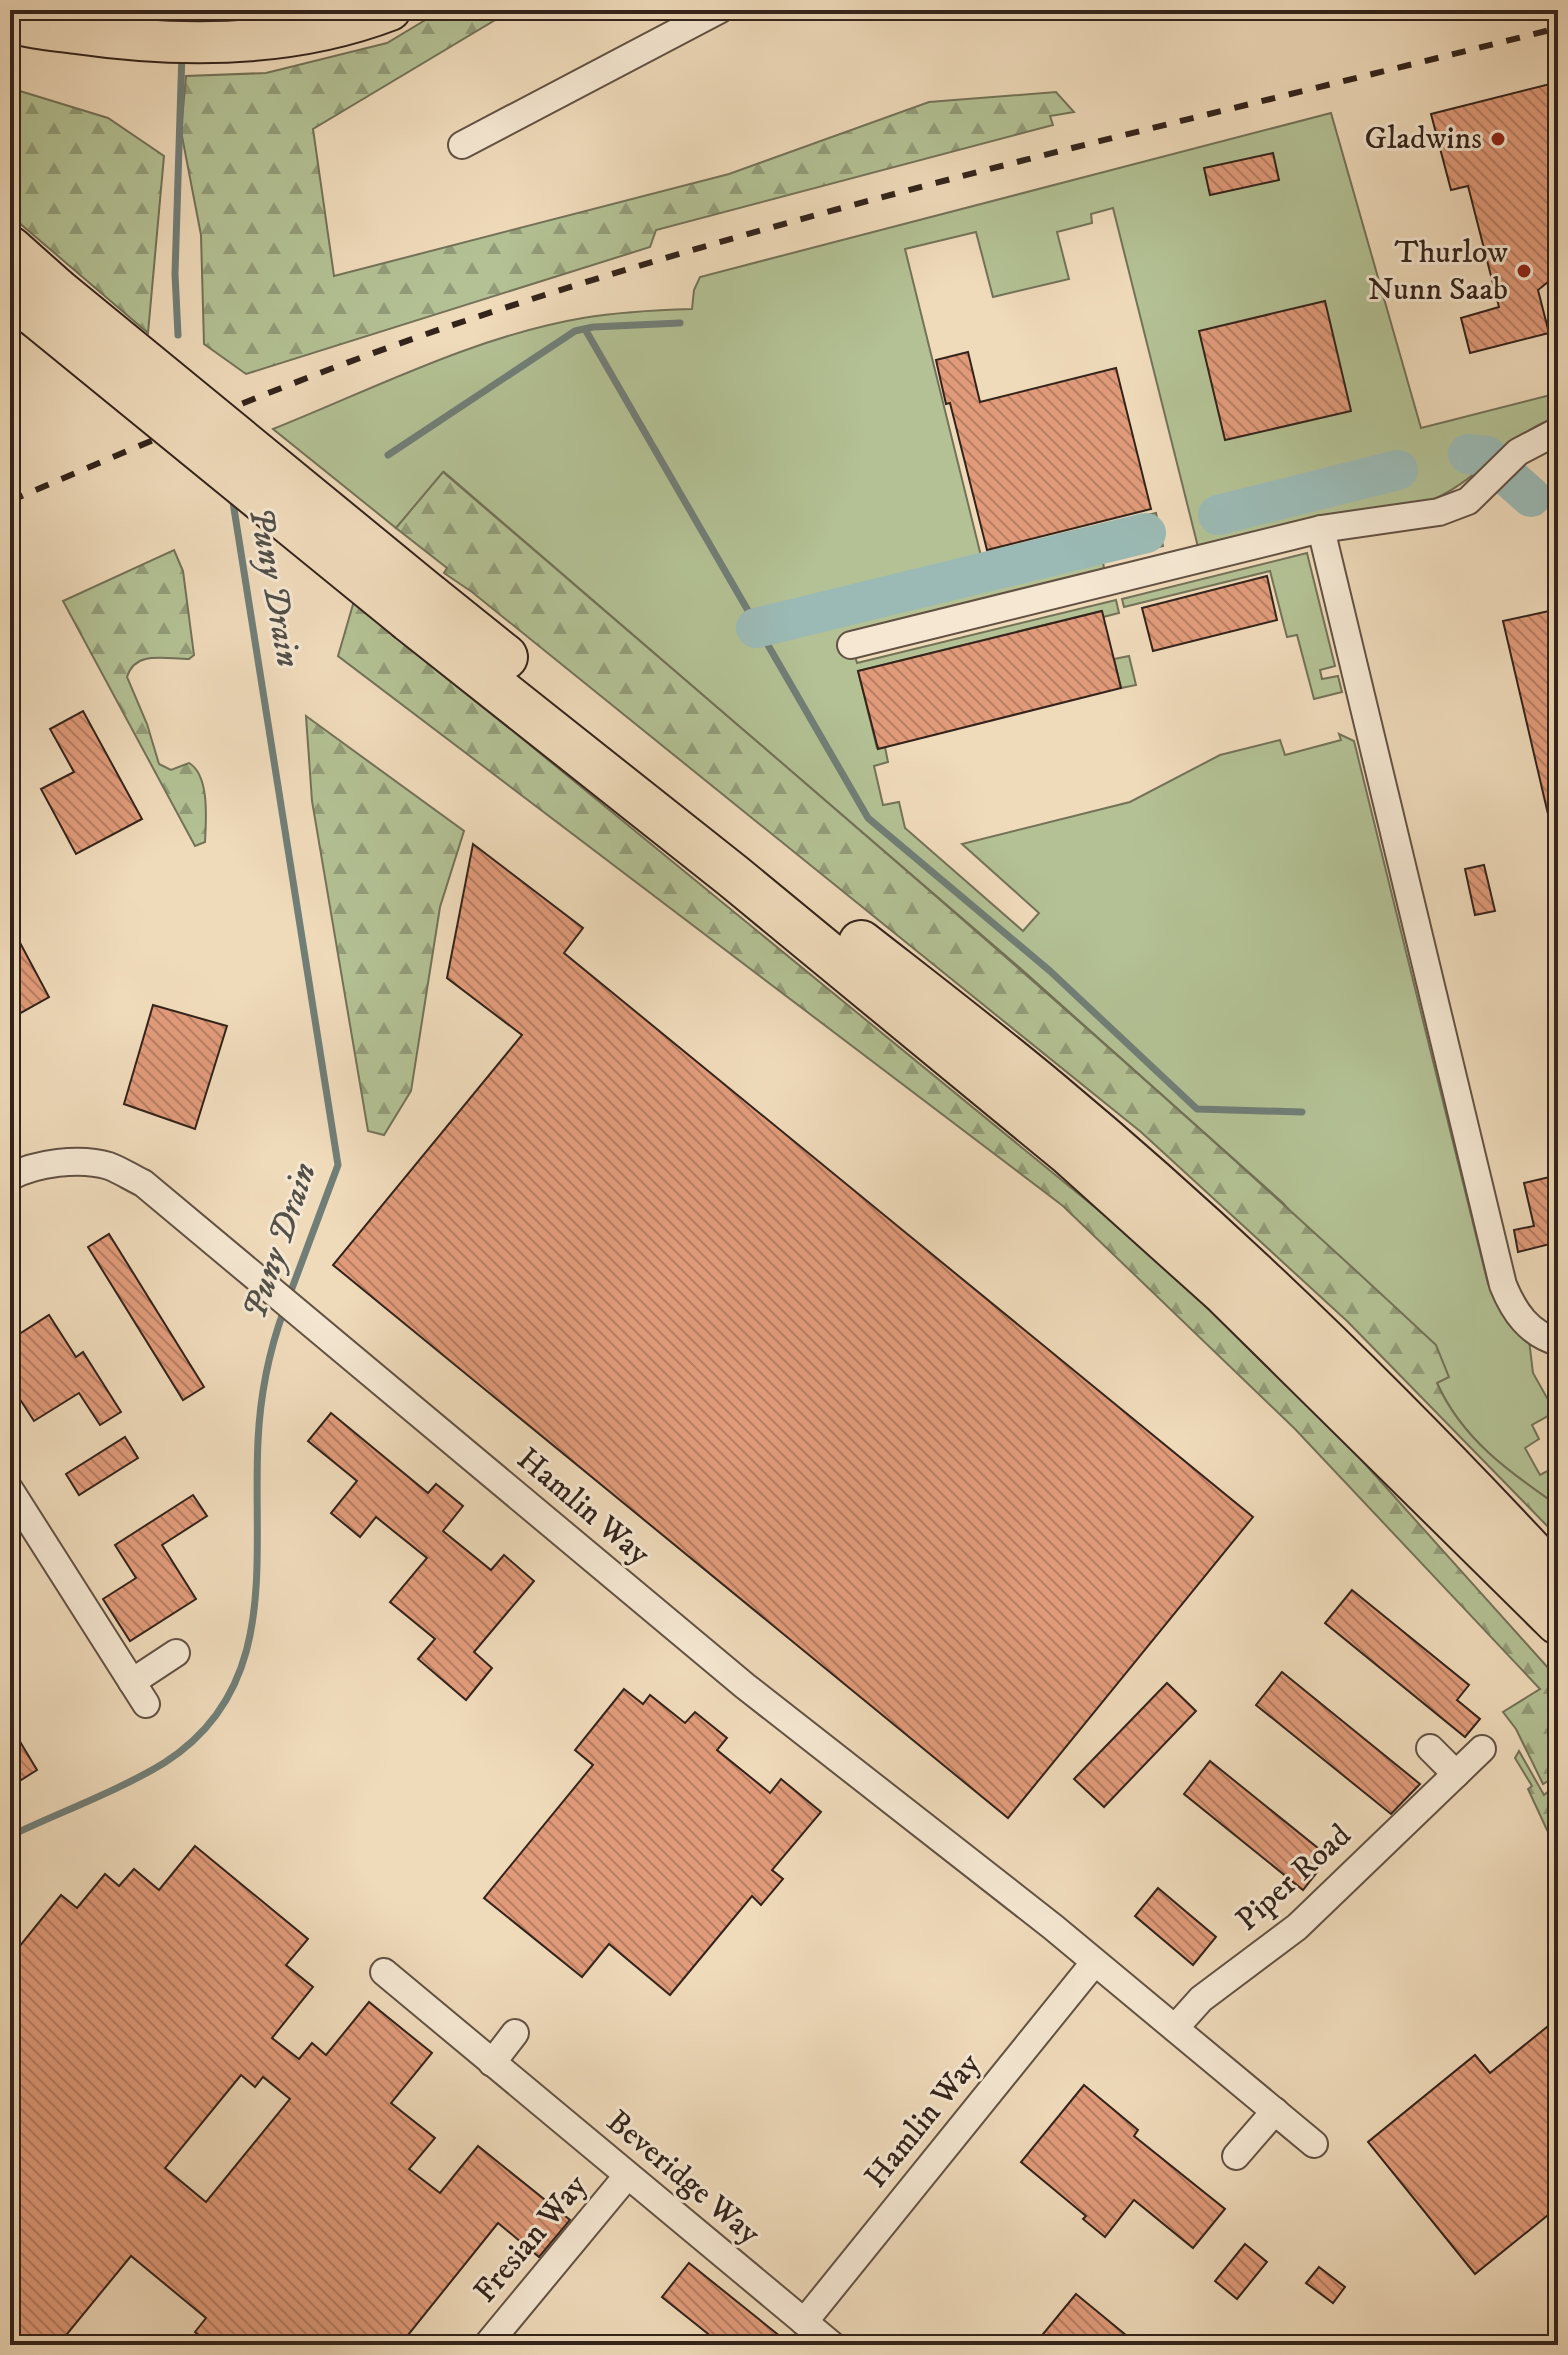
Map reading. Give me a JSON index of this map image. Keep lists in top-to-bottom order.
{
  "streets": {
    "street": [
      "Hamlin Way",
      "Piper Road",
      "Beveridge Way",
      "Fresian Way"
    ]
  },
  "crossings": [
    ["Hamlin Way", "Piper Road"],
    ["Hamlin Way", "Beveridge Way"],
    ["Beveridge Way", "Fresian Way"]
  ],
  "water": ["Puny Drain"],
  "places": ["Gladwins", "Thurlow Nunn Saab"]
}
